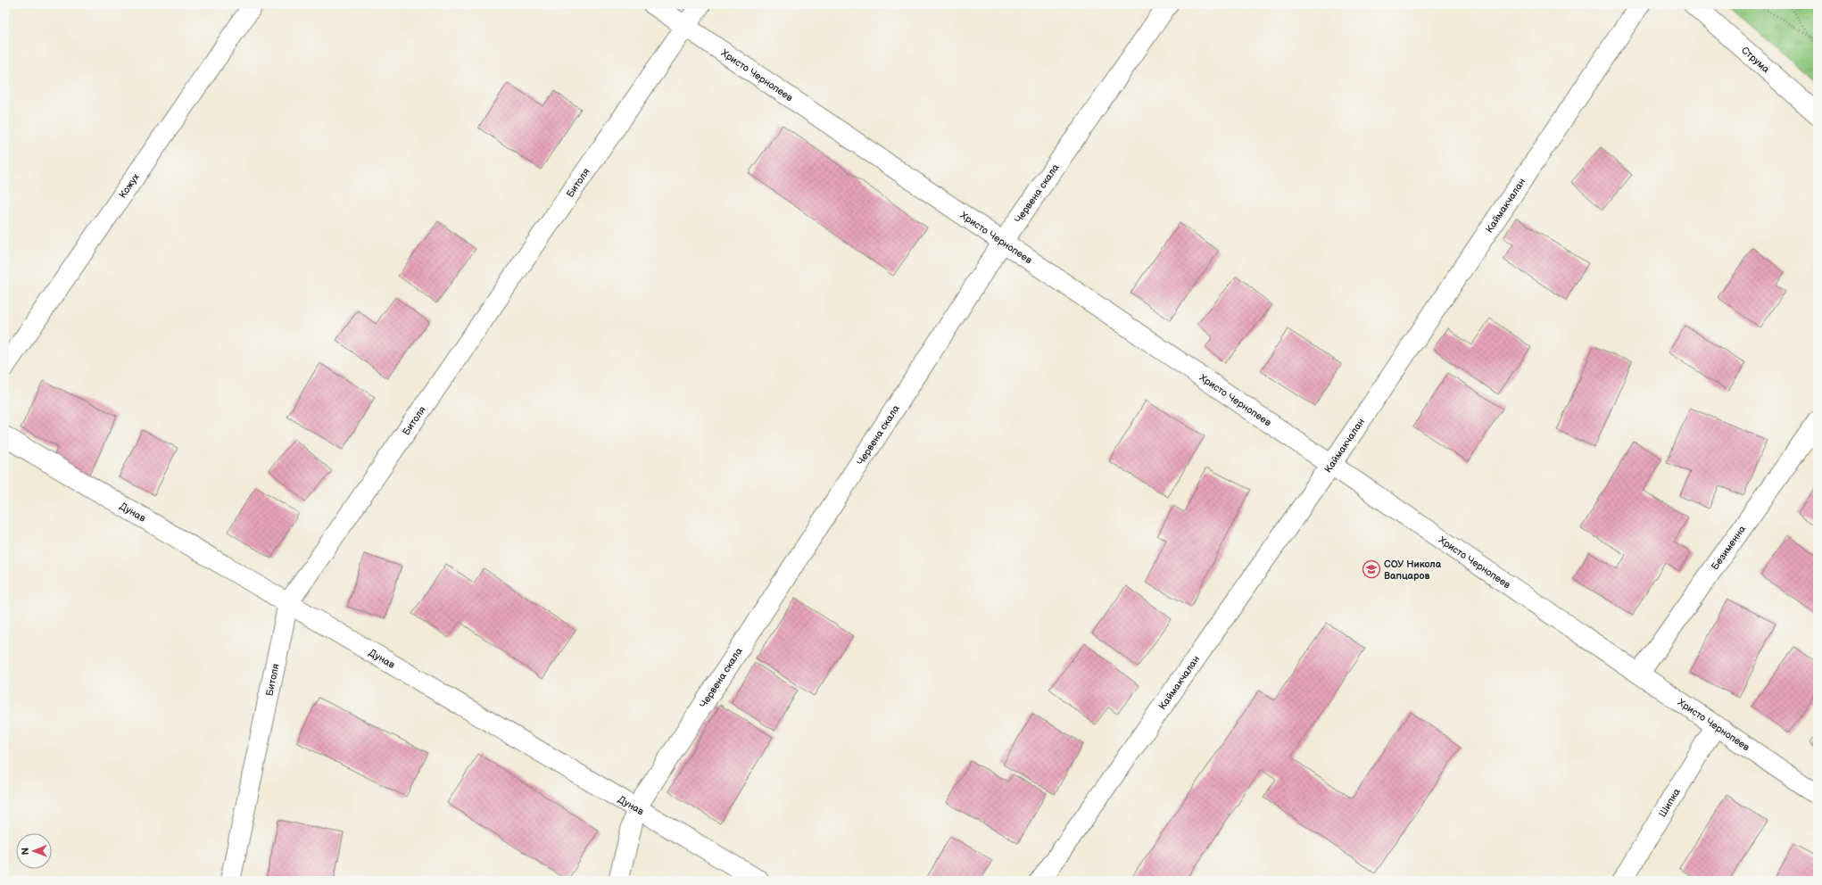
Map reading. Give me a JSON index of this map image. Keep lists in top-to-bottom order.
{
  "streets": {
    "street": [
      "Струма",
      "Христо Чернопеев",
      "Битоля",
      "Кожух",
      "Червена скала",
      "Каймакчалан",
      "Дунав",
      "Безименна",
      "Шипка"
    ]
  },
  "crossings": [
    ["Христо Чернопеев", "Битоля"],
    ["Христо Чернопеев", "Червена скала"],
    ["Христо Чернопеев", "Каймакчалан"],
    ["Христо Чернопеев", "Безименна"],
    ["Христо Чернопеев", "Шипка"],
    ["Битоля", "Дунав"],
    ["Червена скала", "Дунав"]
  ],
  "places": {
    "school or university": ["СОУ Никола Вапцаров"]
  },
  "north": "left"
}
